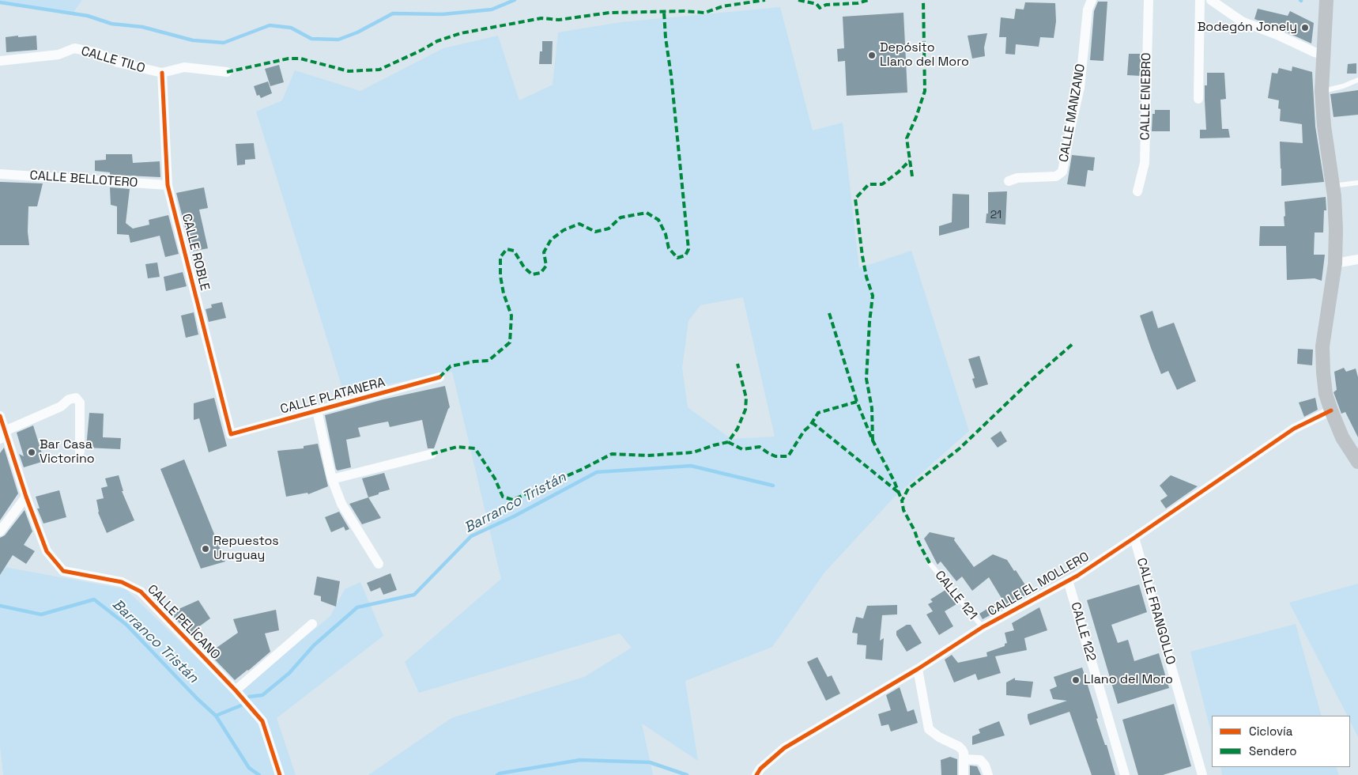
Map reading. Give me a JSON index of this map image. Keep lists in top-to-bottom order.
{
  "streets": {
    "street": [
      "CALLE TILO",
      "CALLE ENEBRO",
      "CALLE MANZANO",
      "CALLE BELLOTERO",
      "CALLE ROBLE",
      "CALLE PLATANERA",
      "CALLE EL MOLLERO",
      "CALLE FRANGOLLO",
      "CALLE PELÍCANO",
      "CALLE 122"
    ],
    "lane": ["CALLE 121"]
  },
  "crossings": [
    ["CALLE TILO", "CALLE ROBLE"],
    ["CALLE BELLOTERO", "CALLE ROBLE"],
    ["CALLE ROBLE", "CALLE PLATANERA"],
    ["CALLE EL MOLLERO", "CALLE 121"],
    ["CALLE EL MOLLERO", "CALLE FRANGOLLO"],
    ["CALLE EL MOLLERO", "CALLE 122"]
  ],
  "water": ["Barranco Tristán"],
  "places": [
    "Bodegón Jonely",
    "Depósito Llano del Moro",
    "Bar Casa Victorino",
    "Repuestos Uruguay",
    "Llano del Moro"
  ],
  "house_numbers": ["21"],
  "legend": ["Ciclovía", "Sendero"]
}
